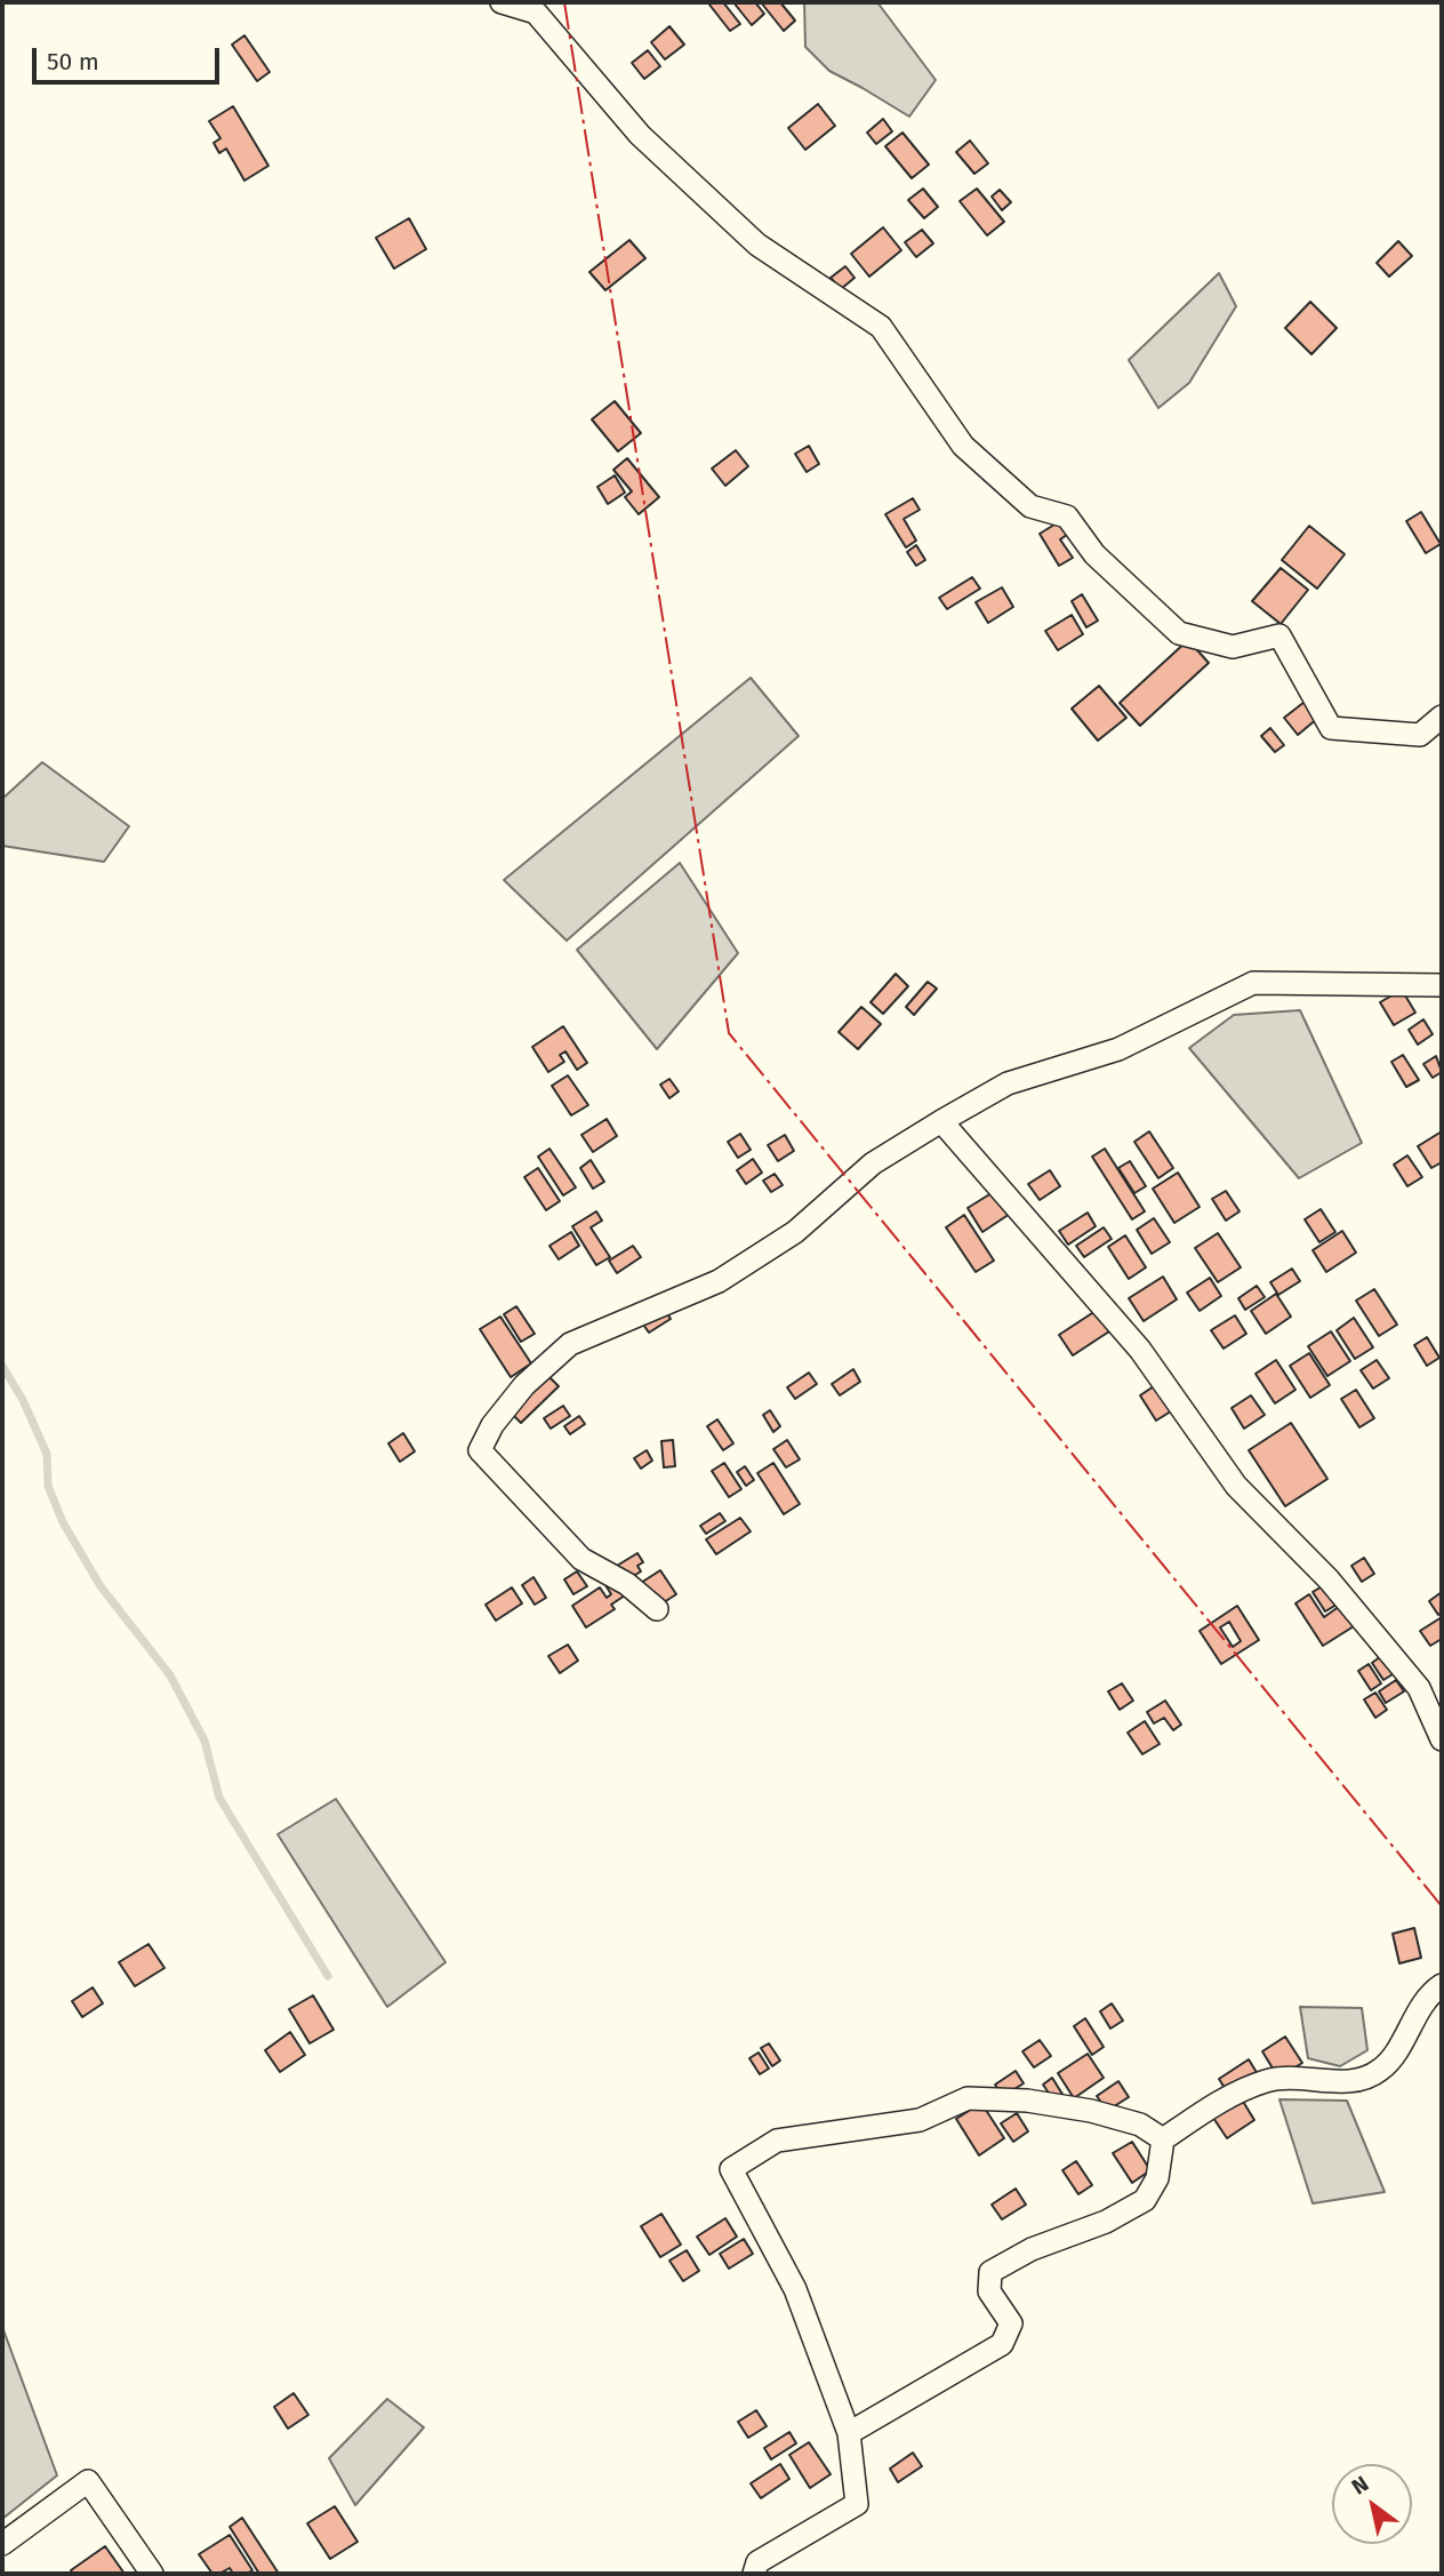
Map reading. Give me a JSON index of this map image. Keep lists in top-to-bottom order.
{
  "scale_bar": "50 m",
  "north": "top left"
}
